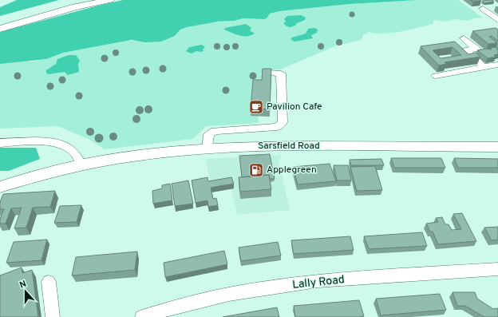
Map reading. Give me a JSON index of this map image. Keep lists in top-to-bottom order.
{
  "streets": {
    "main road": ["Sarsfield Road"],
    "street": ["Lally Road"]
  },
  "places": {
    "cafe": ["Pavilion Cafe"],
    "fuel station": ["Applegreen"]
  },
  "north": "top"
}
